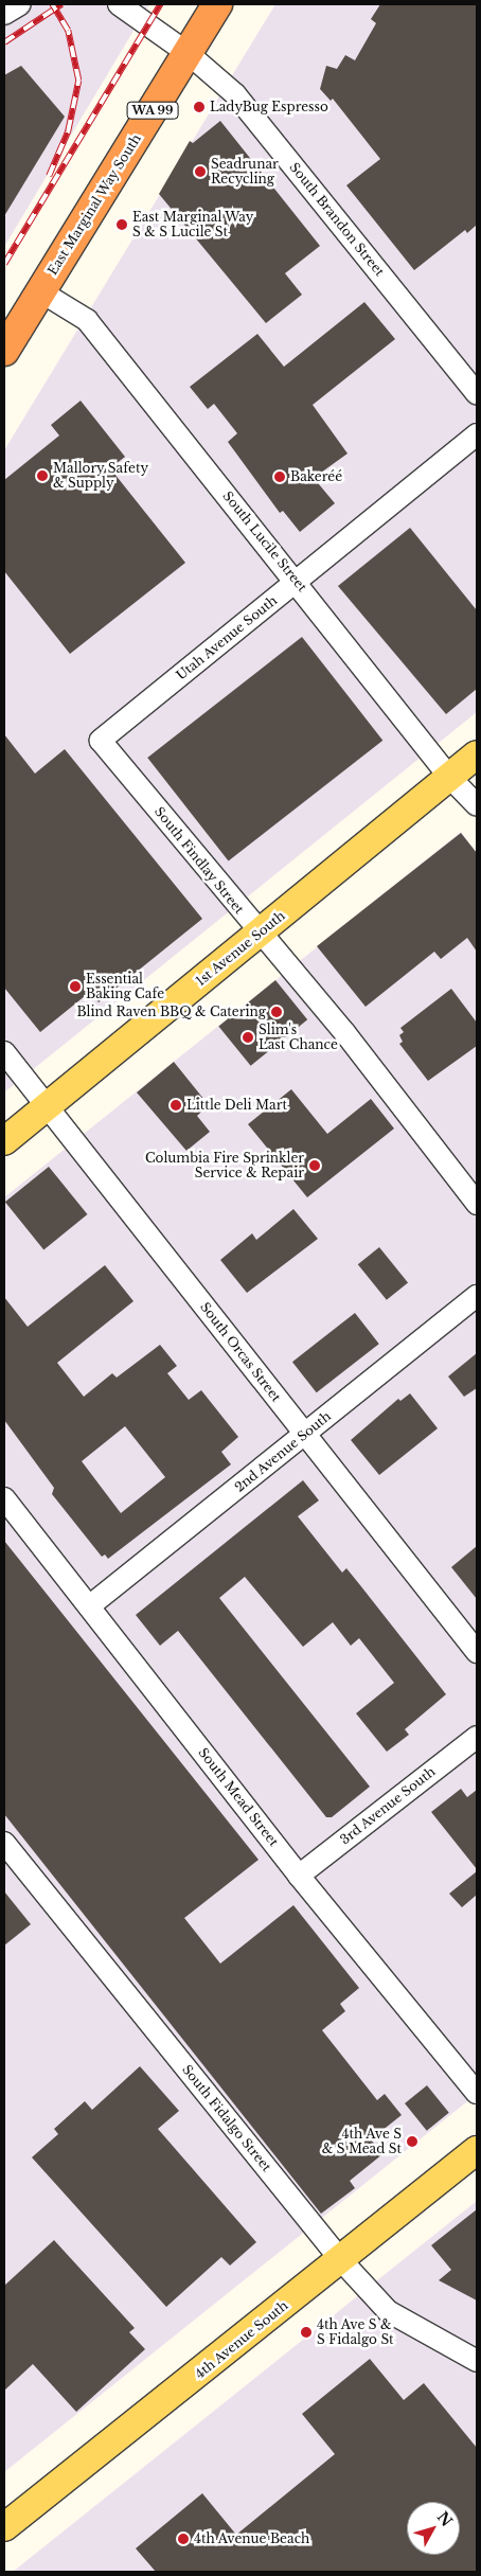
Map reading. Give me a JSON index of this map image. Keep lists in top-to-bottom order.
{
  "streets": {
    "highway": ["WA 99", "East Marginal Way South"],
    "main road": ["1st Avenue South", "4th Avenue South"],
    "street": [
      "South Brandon Street",
      "South Lucile Street",
      "Utah Avenue South",
      "South Findlay Street",
      "South Orcas Street",
      "2nd Avenue South",
      "South Mead Street",
      "3rd Avenue South",
      "South Fidalgo Street"
    ]
  },
  "crossings": [
    ["East Marginal Way South", "South Brandon Street"],
    ["East Marginal Way South", "South Lucile Street"],
    ["South Lucile Street", "Utah Avenue South"],
    ["South Lucile Street", "1st Avenue South"],
    ["Utah Avenue South", "South Findlay Street"],
    ["South Findlay Street", "1st Avenue South"],
    ["1st Avenue South", "South Orcas Street"],
    ["South Orcas Street", "2nd Avenue South"],
    ["2nd Avenue South", "South Mead Street"],
    ["South Mead Street", "3rd Avenue South"],
    ["South Fidalgo Street", "4th Avenue South"]
  ],
  "places": [
    "LadyBug Espresso",
    "Seadrunar Recycling",
    "East Marginal Way S & S Lucile St",
    "Mallory Safety & Supply",
    "Bakeréé",
    "Essential Baking Cafe",
    "Blind Raven BBQ & Catering",
    "Slim's Last Chance",
    "Little Deli Mart",
    "Columbia Fire Sprinkler Service & Repair",
    "4th Ave S & S Mead St",
    "4th Ave S & S Fidalgo St",
    "4th Avenue Beach"
  ],
  "north": "top right"
}
